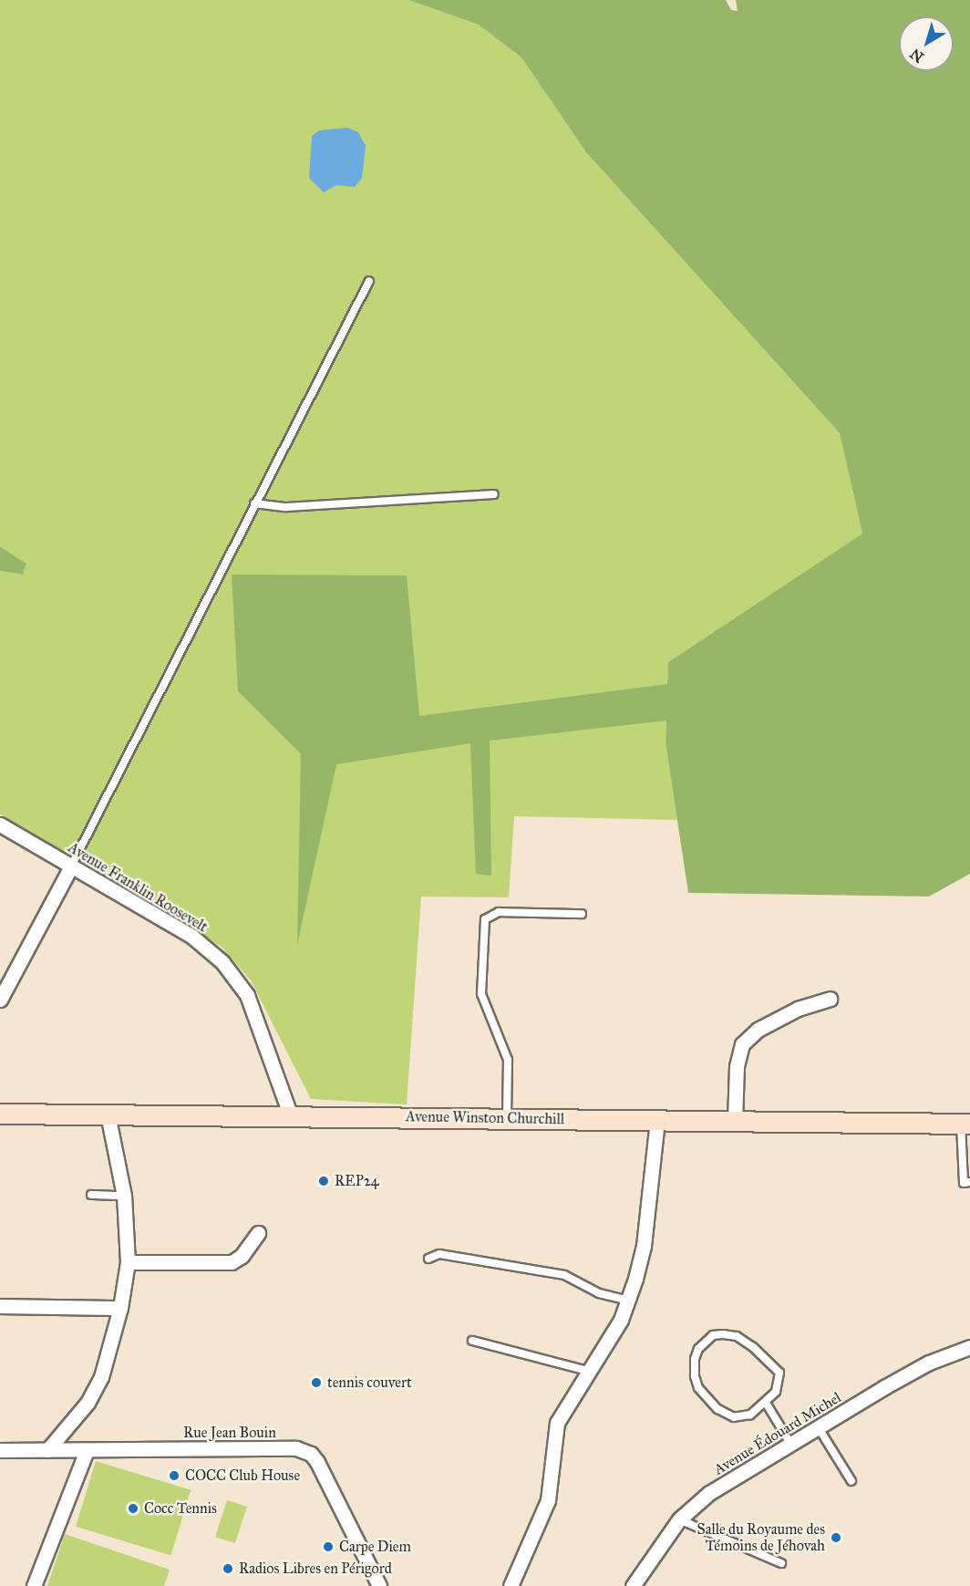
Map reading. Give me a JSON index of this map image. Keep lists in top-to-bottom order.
{
  "streets": {
    "main road": ["Avenue Winston Churchill"],
    "street": ["Avenue Franklin Roosevelt", "Rue Jean Bouin", "Avenue Édouard Michel"]
  },
  "crossings": [
    ["Avenue Franklin Roosevelt", "Avenue Winston Churchill"]
  ],
  "places": [
    "REP24",
    "tennis couvert",
    "COCC Club House",
    "Cocc Tennis",
    "Salle du Royaume des Témoins de Jéhovah",
    "Carpe Diem",
    "Radios Libres en Périgord"
  ],
  "north": "bottom left"
}
